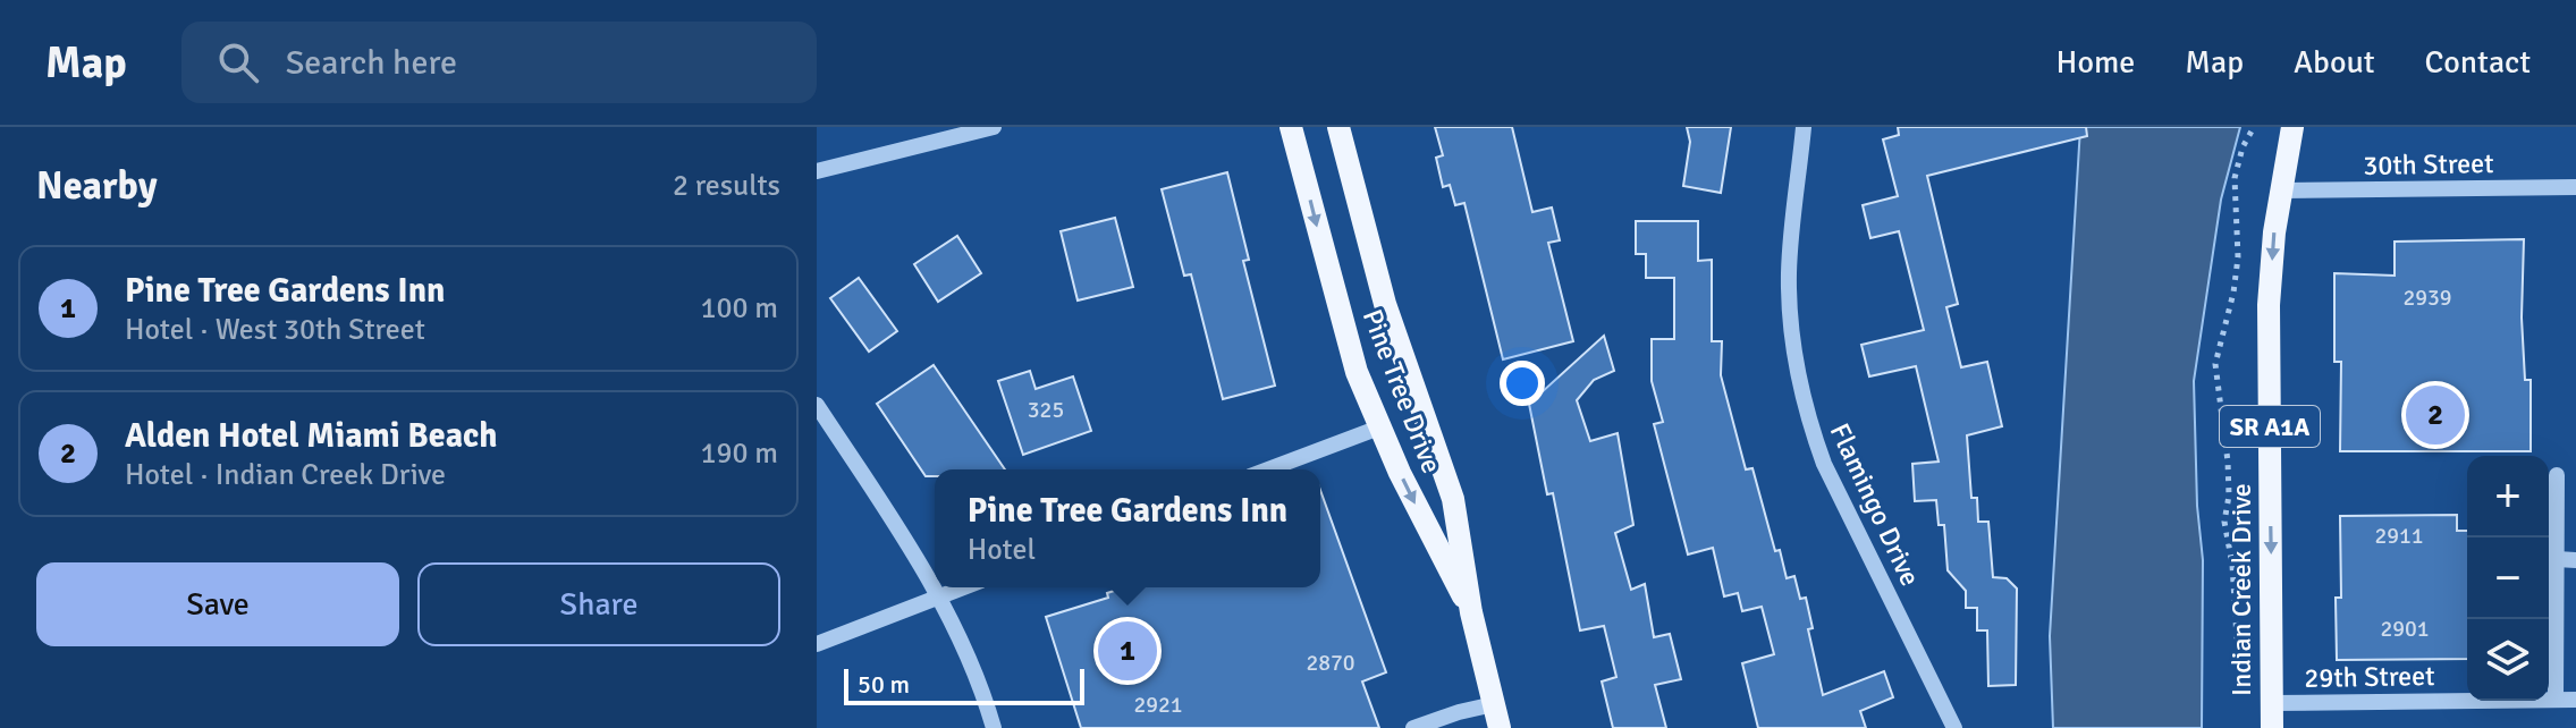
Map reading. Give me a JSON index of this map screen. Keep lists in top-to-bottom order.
{
  "streets": {
    "main road": ["Pine Tree Drive", "SR A1A", "Indian Creek Drive"],
    "street": ["30th Street", "Flamingo Drive", "29th Street"]
  },
  "crossings": [
    ["30th Street", "Indian Creek Drive"],
    ["Indian Creek Drive", "29th Street"]
  ],
  "one_way": ["Indian Creek Drive"],
  "house_numbers": [
    "2939",
    "325",
    "2911",
    "2901",
    "2870",
    "2921"
  ],
  "scale_bar": "50 m",
  "page": {
    "header": "Map",
    "search": "Search here",
    "nav": [
      "Home",
      "Map",
      "About",
      "Contact"
    ],
    "heading": ["Nearby", "2 results"],
    "list": [
      {
        "mark": "1",
        "name": "Pine Tree Gardens Inn",
        "note": "Hotel · West 30th Street",
        "value": "100 m"
      },
      {
        "mark": "2",
        "name": "Alden Hotel Miami Beach",
        "note": "Hotel · Indian Creek Drive",
        "value": "190 m"
      }
    ],
    "pins": ["2", "1"],
    "map_buttons": ["+", "−"],
    "popup": ["Pine Tree Gardens Inn", "Hotel"],
    "buttons": ["Save", "Share"],
    "scale": "50 m"
  }
}
